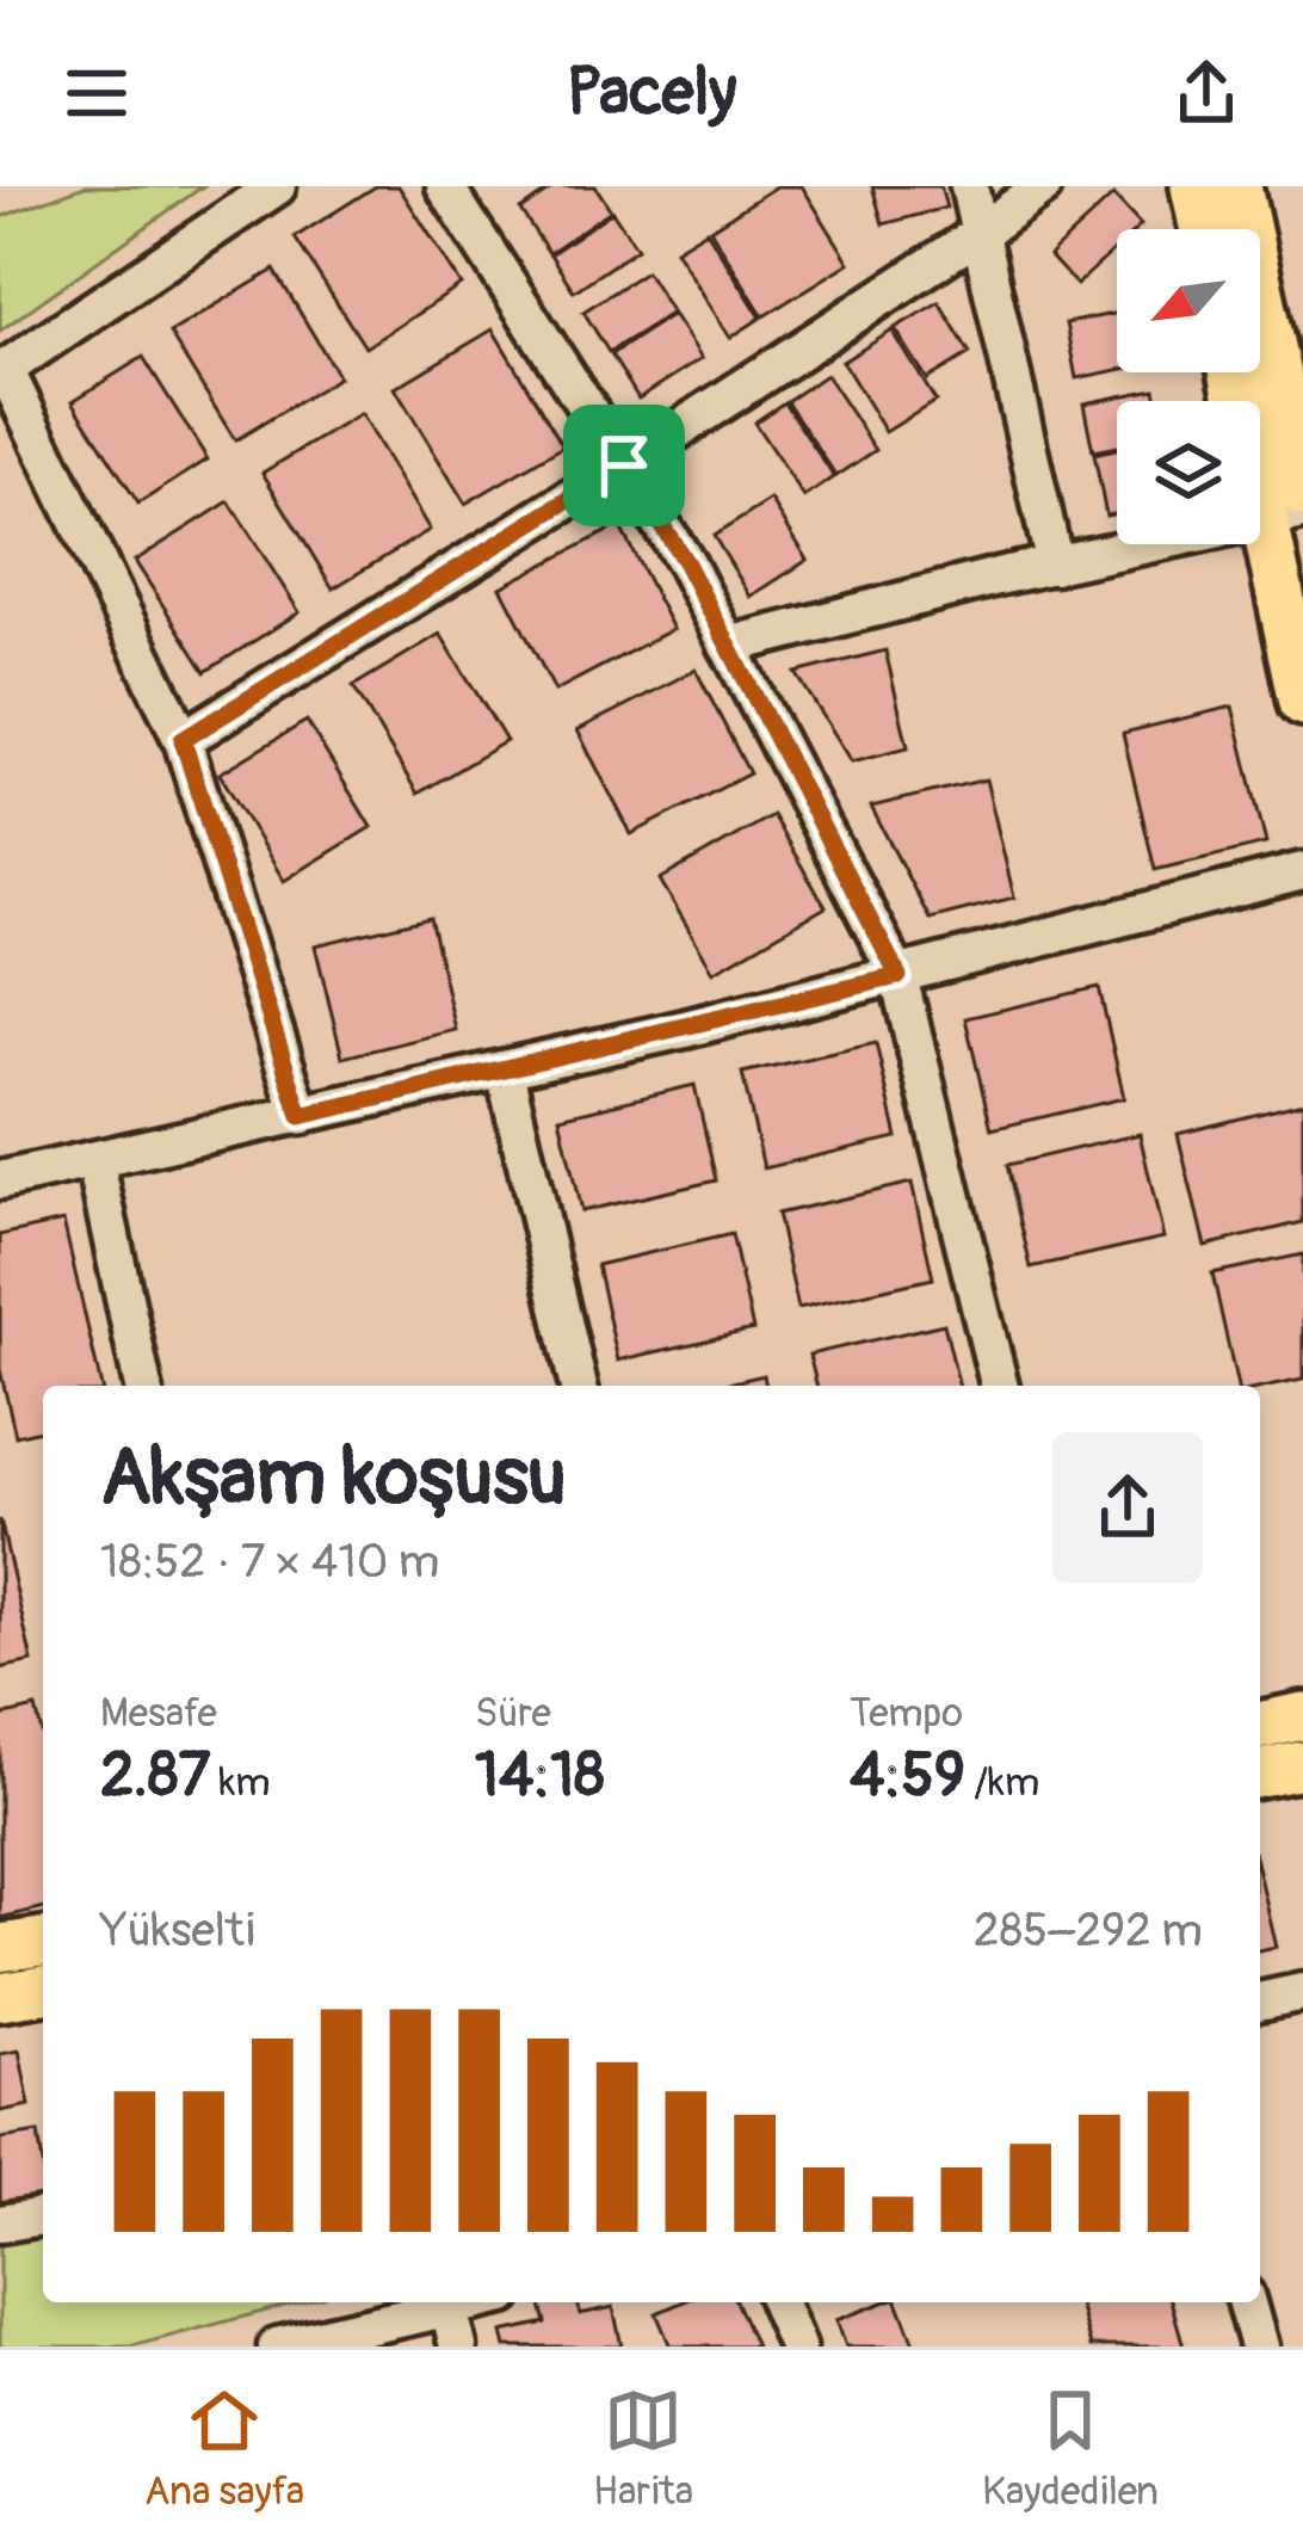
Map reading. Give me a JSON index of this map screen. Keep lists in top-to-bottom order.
{
  "north": "bottom left",
  "page": {
    "header": "Pacely",
    "heading": ["Akşam koşusu", "18:52 · 7 × 410 m"],
    "stats": [
      ["Mesafe", "2.87 km"],
      ["Süre", "14:18"],
      ["Tempo", "4:59 /km"]
    ],
    "chart": ["Yükselti", "285–292 m"],
    "tabs": ["Ana sayfa", "Harita", "Kaydedilen"]
  }
}
